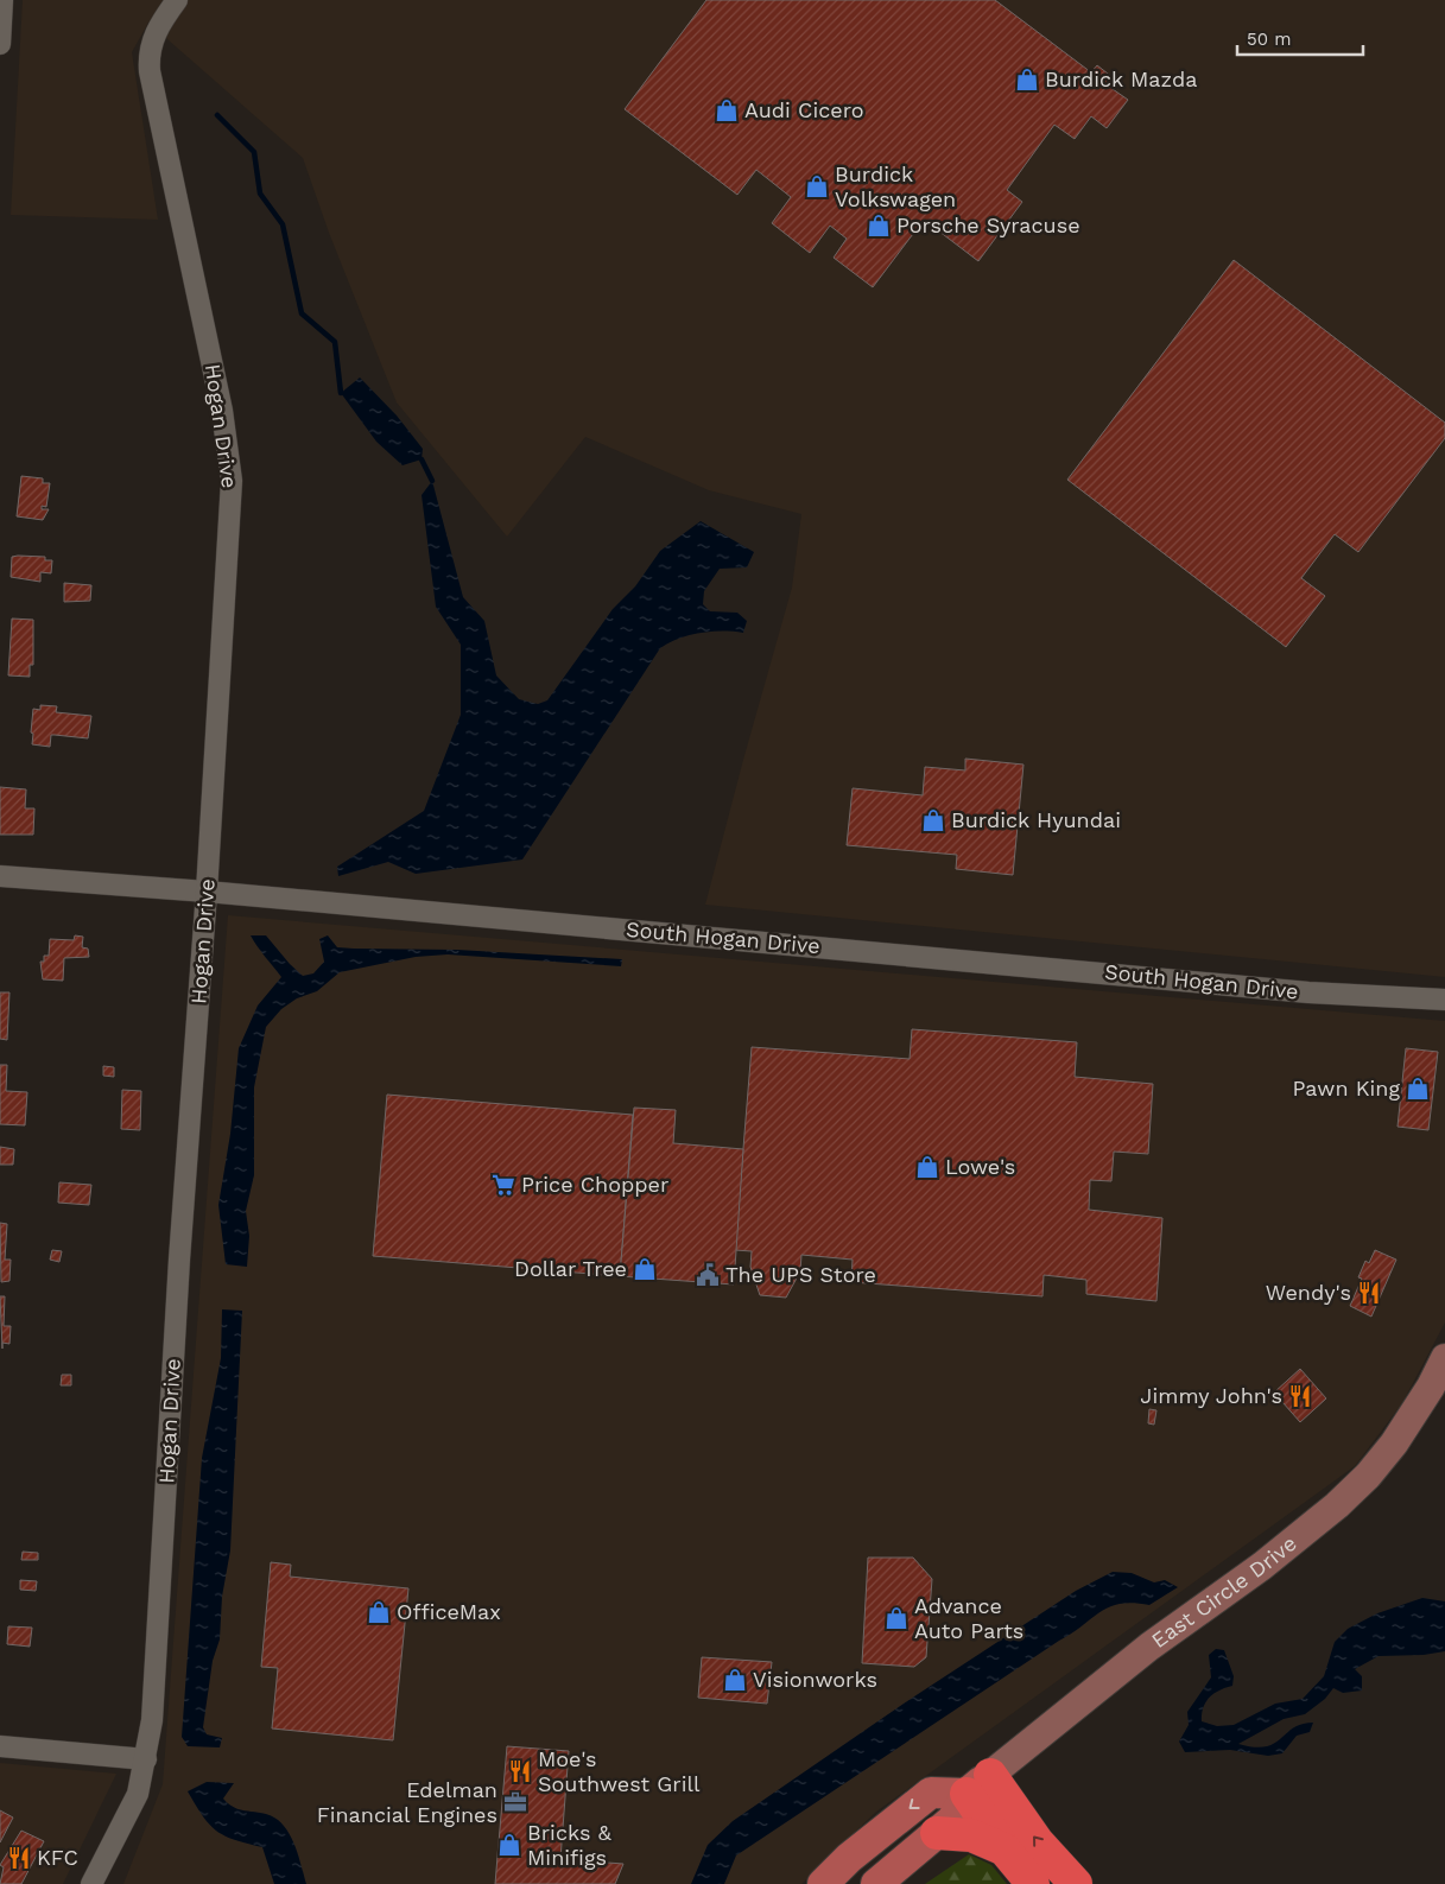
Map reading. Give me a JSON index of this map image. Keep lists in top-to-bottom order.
{
  "streets": {
    "main road": ["East Circle Drive"],
    "street": ["Hogan Drive", "South Hogan Drive"]
  },
  "crossings": [
    ["Hogan Drive", "South Hogan Drive"]
  ],
  "places": {
    "shop": [
      "Burdick Mazda",
      "Audi Cicero",
      "Burdick Volkswagen",
      "Porsche Syracuse",
      "Burdick Hyundai",
      "Pawn King",
      "Lowe's",
      "Dollar Tree",
      "OfficeMax",
      "Advance Auto Parts",
      "Visionworks",
      "Bricks & Minifigs"
    ],
    "supermarket": ["Price Chopper"],
    "public building": ["The UPS Store"],
    "restaurant": [
      "Wendy's",
      "Jimmy John's",
      "Moe's Southwest Grill",
      "KFC"
    ],
    "office": ["Edelman Financial Engines"]
  },
  "scale_bar": "50 m"
}
